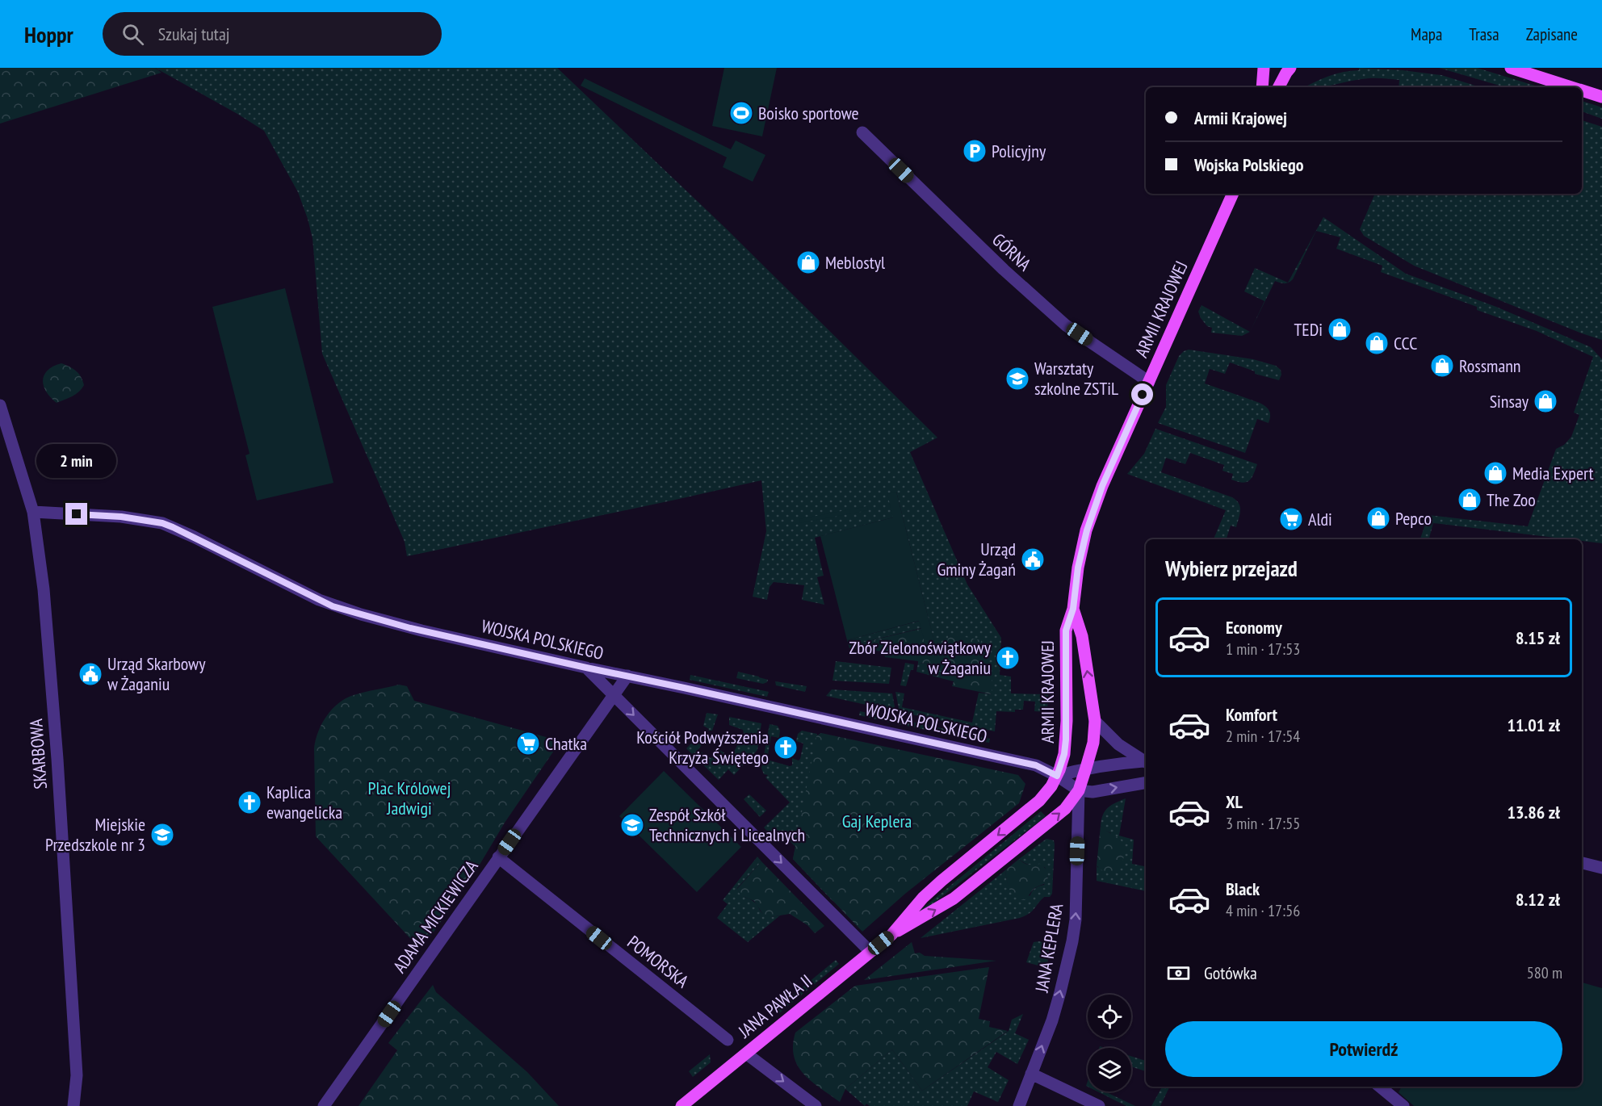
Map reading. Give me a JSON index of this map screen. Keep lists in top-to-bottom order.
{
  "streets": {
    "main road": ["ARMII KRAJOWEJ", "JANA PAWŁA II"],
    "street": [
      "GÓRNA",
      "WOJSKA POLSKIEGO",
      "SKARBOWA",
      "ADAMA MICKIEWICZA",
      "JANA KEPLERA",
      "POMORSKA"
    ]
  },
  "crossings": [
    ["GÓRNA", "ARMII KRAJOWEJ"],
    ["ARMII KRAJOWEJ", "WOJSKA POLSKIEGO"],
    ["ARMII KRAJOWEJ", "JANA KEPLERA"],
    ["ARMII KRAJOWEJ", "JANA PAWŁA II"],
    ["WOJSKA POLSKIEGO", "SKARBOWA"],
    ["WOJSKA POLSKIEGO", "ADAMA MICKIEWICZA"],
    ["WOJSKA POLSKIEGO", "JANA KEPLERA"],
    ["WOJSKA POLSKIEGO", "JANA PAWŁA II"],
    ["ADAMA MICKIEWICZA", "POMORSKA"],
    ["JANA KEPLERA", "JANA PAWŁA II"]
  ],
  "one_way": ["JANA KEPLERA"],
  "parks": ["Plac Królowej Jadwigi", "Gaj Keplera"],
  "places": {
    "sports": ["Boisko sportowe"],
    "parking": ["Policyjny"],
    "shop": [
      "Meblostyl",
      "TEDi",
      "CCC",
      "Rossmann",
      "Sinsay",
      "Media Expert",
      "The Zoo",
      "Pepco"
    ],
    "school or university": ["Warsztaty szkolne ZSTiL", "Zespół Szkół Technicznych i Licealnych", "Miejskie Przedszkole nr 3"],
    "supermarket": ["Aldi", "Chatka"],
    "public building": ["Urząd Gminy Żagań", "Urząd Skarbowy w Żaganiu"],
    "church": ["Zbór Zielonoświątkowy w Żaganiu", "Kościół Podwyższenia Krzyża Świętego", "Kaplica ewangelicka"]
  },
  "page": {
    "header": "Hoppr",
    "search": "Szukaj tutaj",
    "nav": ["Mapa", "Trasa", "Zapisane"],
    "banner": ["Armii Krajowej", "Wojska Polskiego"],
    "bubble": "2 min",
    "heading": "Wybierz przejazd",
    "list": [
      {
        "name": "Economy",
        "note": "1 min · 17:53",
        "value": "8.15 zł"
      },
      {
        "name": "Komfort",
        "note": "2 min · 17:54",
        "value": "11.01 zł"
      },
      {
        "name": "XL",
        "note": "3 min · 17:55",
        "value": "13.86 zł"
      },
      {
        "name": "Black",
        "note": "4 min · 17:56",
        "value": "8.12 zł"
      }
    ],
    "pay": ["Gotówka", "580 m"],
    "buttons": "Potwierdź"
  }
}
